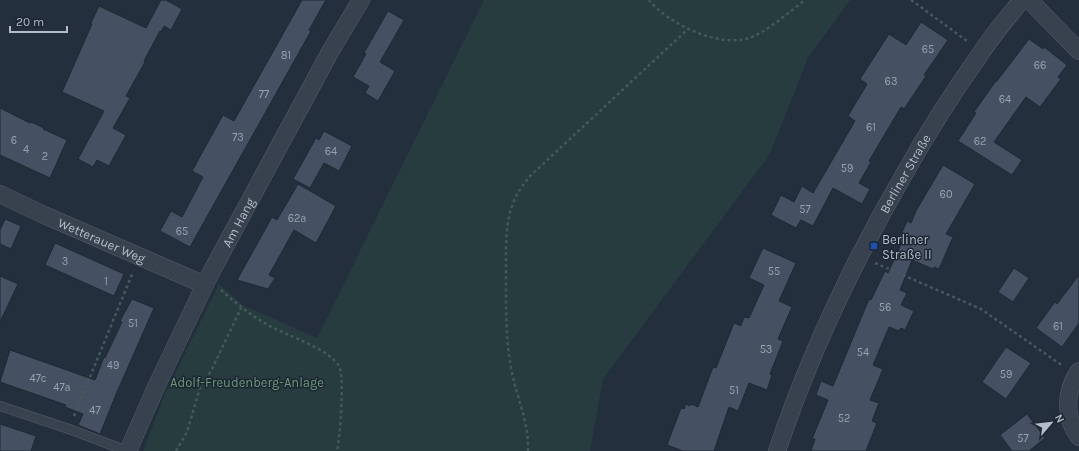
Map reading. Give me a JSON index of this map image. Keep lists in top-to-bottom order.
{
  "streets": {
    "street": ["Berliner Straße", "Am Hang", "Wetterauer Weg"]
  },
  "crossings": [
    ["Am Hang", "Wetterauer Weg"]
  ],
  "parks": ["Adolf-Freudenberg-Anlage"],
  "places": {
    "transit": ["Berliner Straße II"]
  },
  "house_numbers": [
    "65",
    "81",
    "66",
    "63",
    "77",
    "64",
    "61",
    "73",
    "6",
    "62",
    "4",
    "64",
    "2",
    "59",
    "60",
    "57",
    "62a",
    "65",
    "3",
    "55",
    "1",
    "56",
    "51",
    "61",
    "53",
    "54",
    "49",
    "59",
    "47c",
    "47a",
    "51",
    "47",
    "52",
    "57"
  ],
  "scale_bar": "20 m",
  "north": "top right"
}
